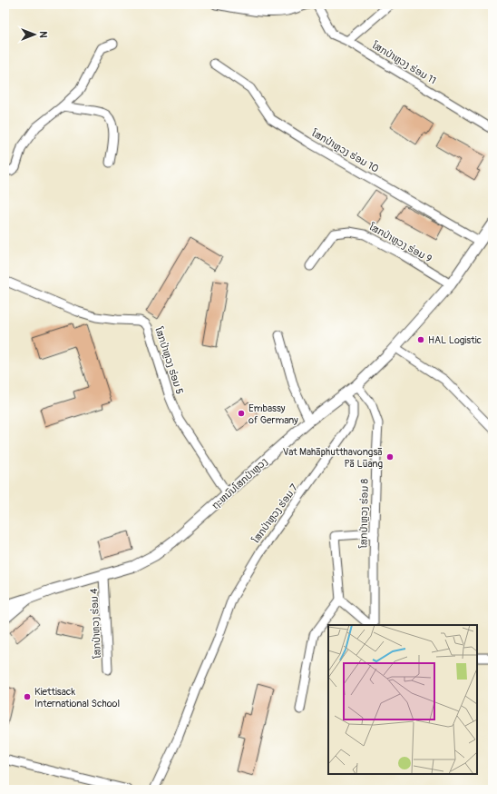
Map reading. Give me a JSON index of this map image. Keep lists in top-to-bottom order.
{
  "streets": {
    "street": [
      "ໂສກປ່າຫຼວງ ຮ່ອມ 11",
      "ໂສກປ່າຫຼວງ ຮ່ອມ 10",
      "ໂສກປ່າຫຼວງ ຮ່ອມ 9",
      "ໂສກປ່າຫຼວງ ຮ່ອມ 5",
      "ຖະຫນົນໂສກປ່າຫຼວງ",
      "ໂສກປ່າຫຼວງ ຮ່ອມ 7",
      "ໂສກປ່າຫຼວງ ຮ່ອມ 8",
      "ໂສກປ່າຫຼວງ ຮ່ອມ 4"
    ]
  },
  "crossings": [
    ["ໂສກປ່າຫຼວງ ຮ່ອມ 10", "ຖະຫນົນໂສກປ່າຫຼວງ"],
    ["ໂສກປ່າຫຼວງ ຮ່ອມ 9", "ຖະຫນົນໂສກປ່າຫຼວງ"],
    ["ໂສກປ່າຫຼວງ ຮ່ອມ 5", "ຖະຫນົນໂສກປ່າຫຼວງ"],
    ["ຖະຫນົນໂສກປ່າຫຼວງ", "ໂສກປ່າຫຼວງ ຮ່ອມ 7"],
    ["ຖະຫນົນໂສກປ່າຫຼວງ", "ໂສກປ່າຫຼວງ ຮ່ອມ 8"],
    ["ຖະຫນົນໂສກປ່າຫຼວງ", "ໂສກປ່າຫຼວງ ຮ່ອມ 4"]
  ],
  "places": [
    "HAL Logistic",
    "Embassy of Germany",
    "Vat Mahāphutthavongsā Pā Lūang",
    "Kiettisack International School"
  ],
  "north": "right"
}
